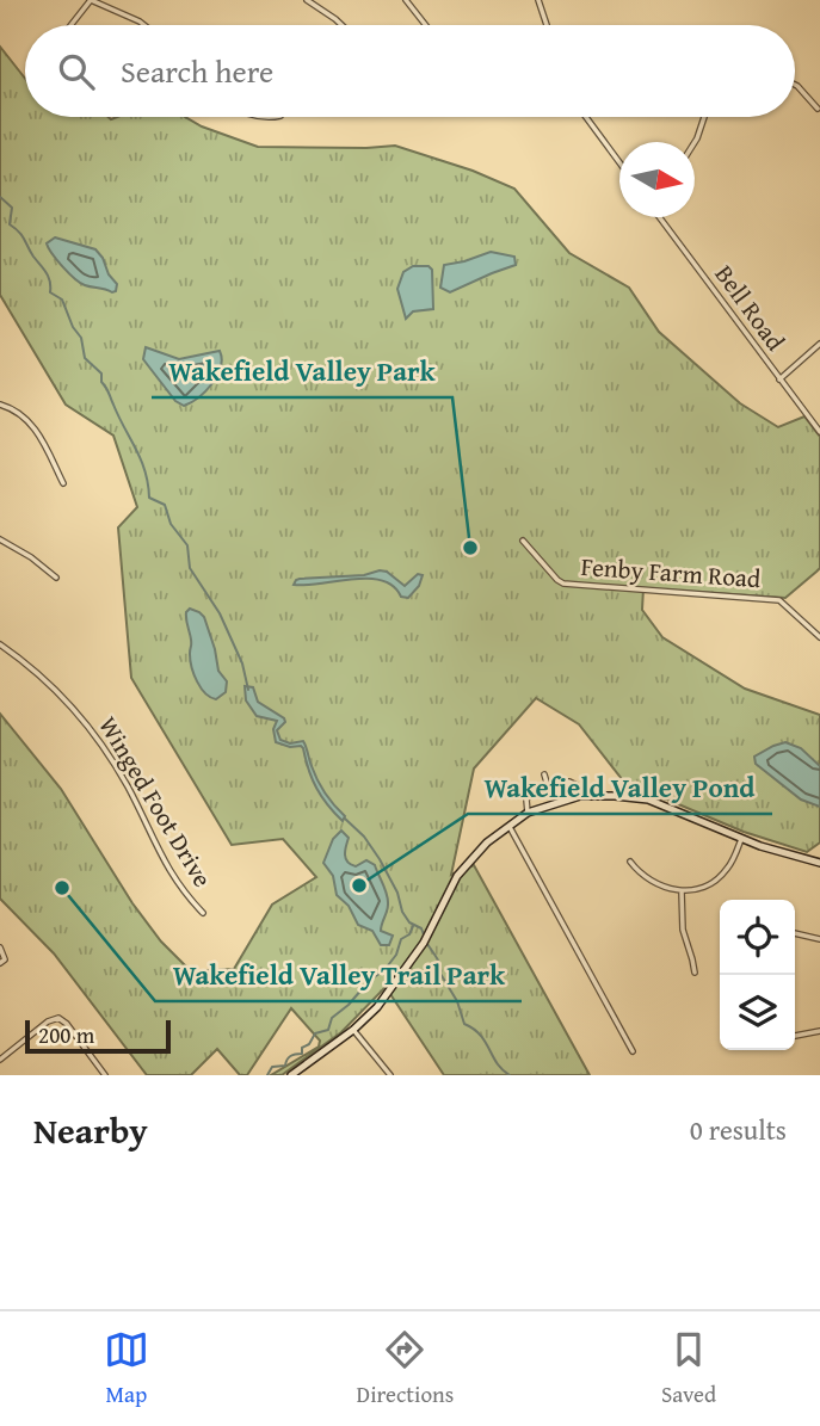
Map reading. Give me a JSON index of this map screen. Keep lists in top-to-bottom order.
{
  "streets": {
    "street": ["Bell Road", "Fenby Farm Road", "Winged Foot Drive"]
  },
  "places": ["Wakefield Valley Park", "Wakefield Valley Pond", "Wakefield Valley Trail Park"],
  "scale_bar": "200 m",
  "north": "right",
  "page": {
    "search": "Search here",
    "scale": "200 m",
    "heading": ["Nearby", "0 results"],
    "nav": ["Map", "Directions", "Saved"]
  }
}
